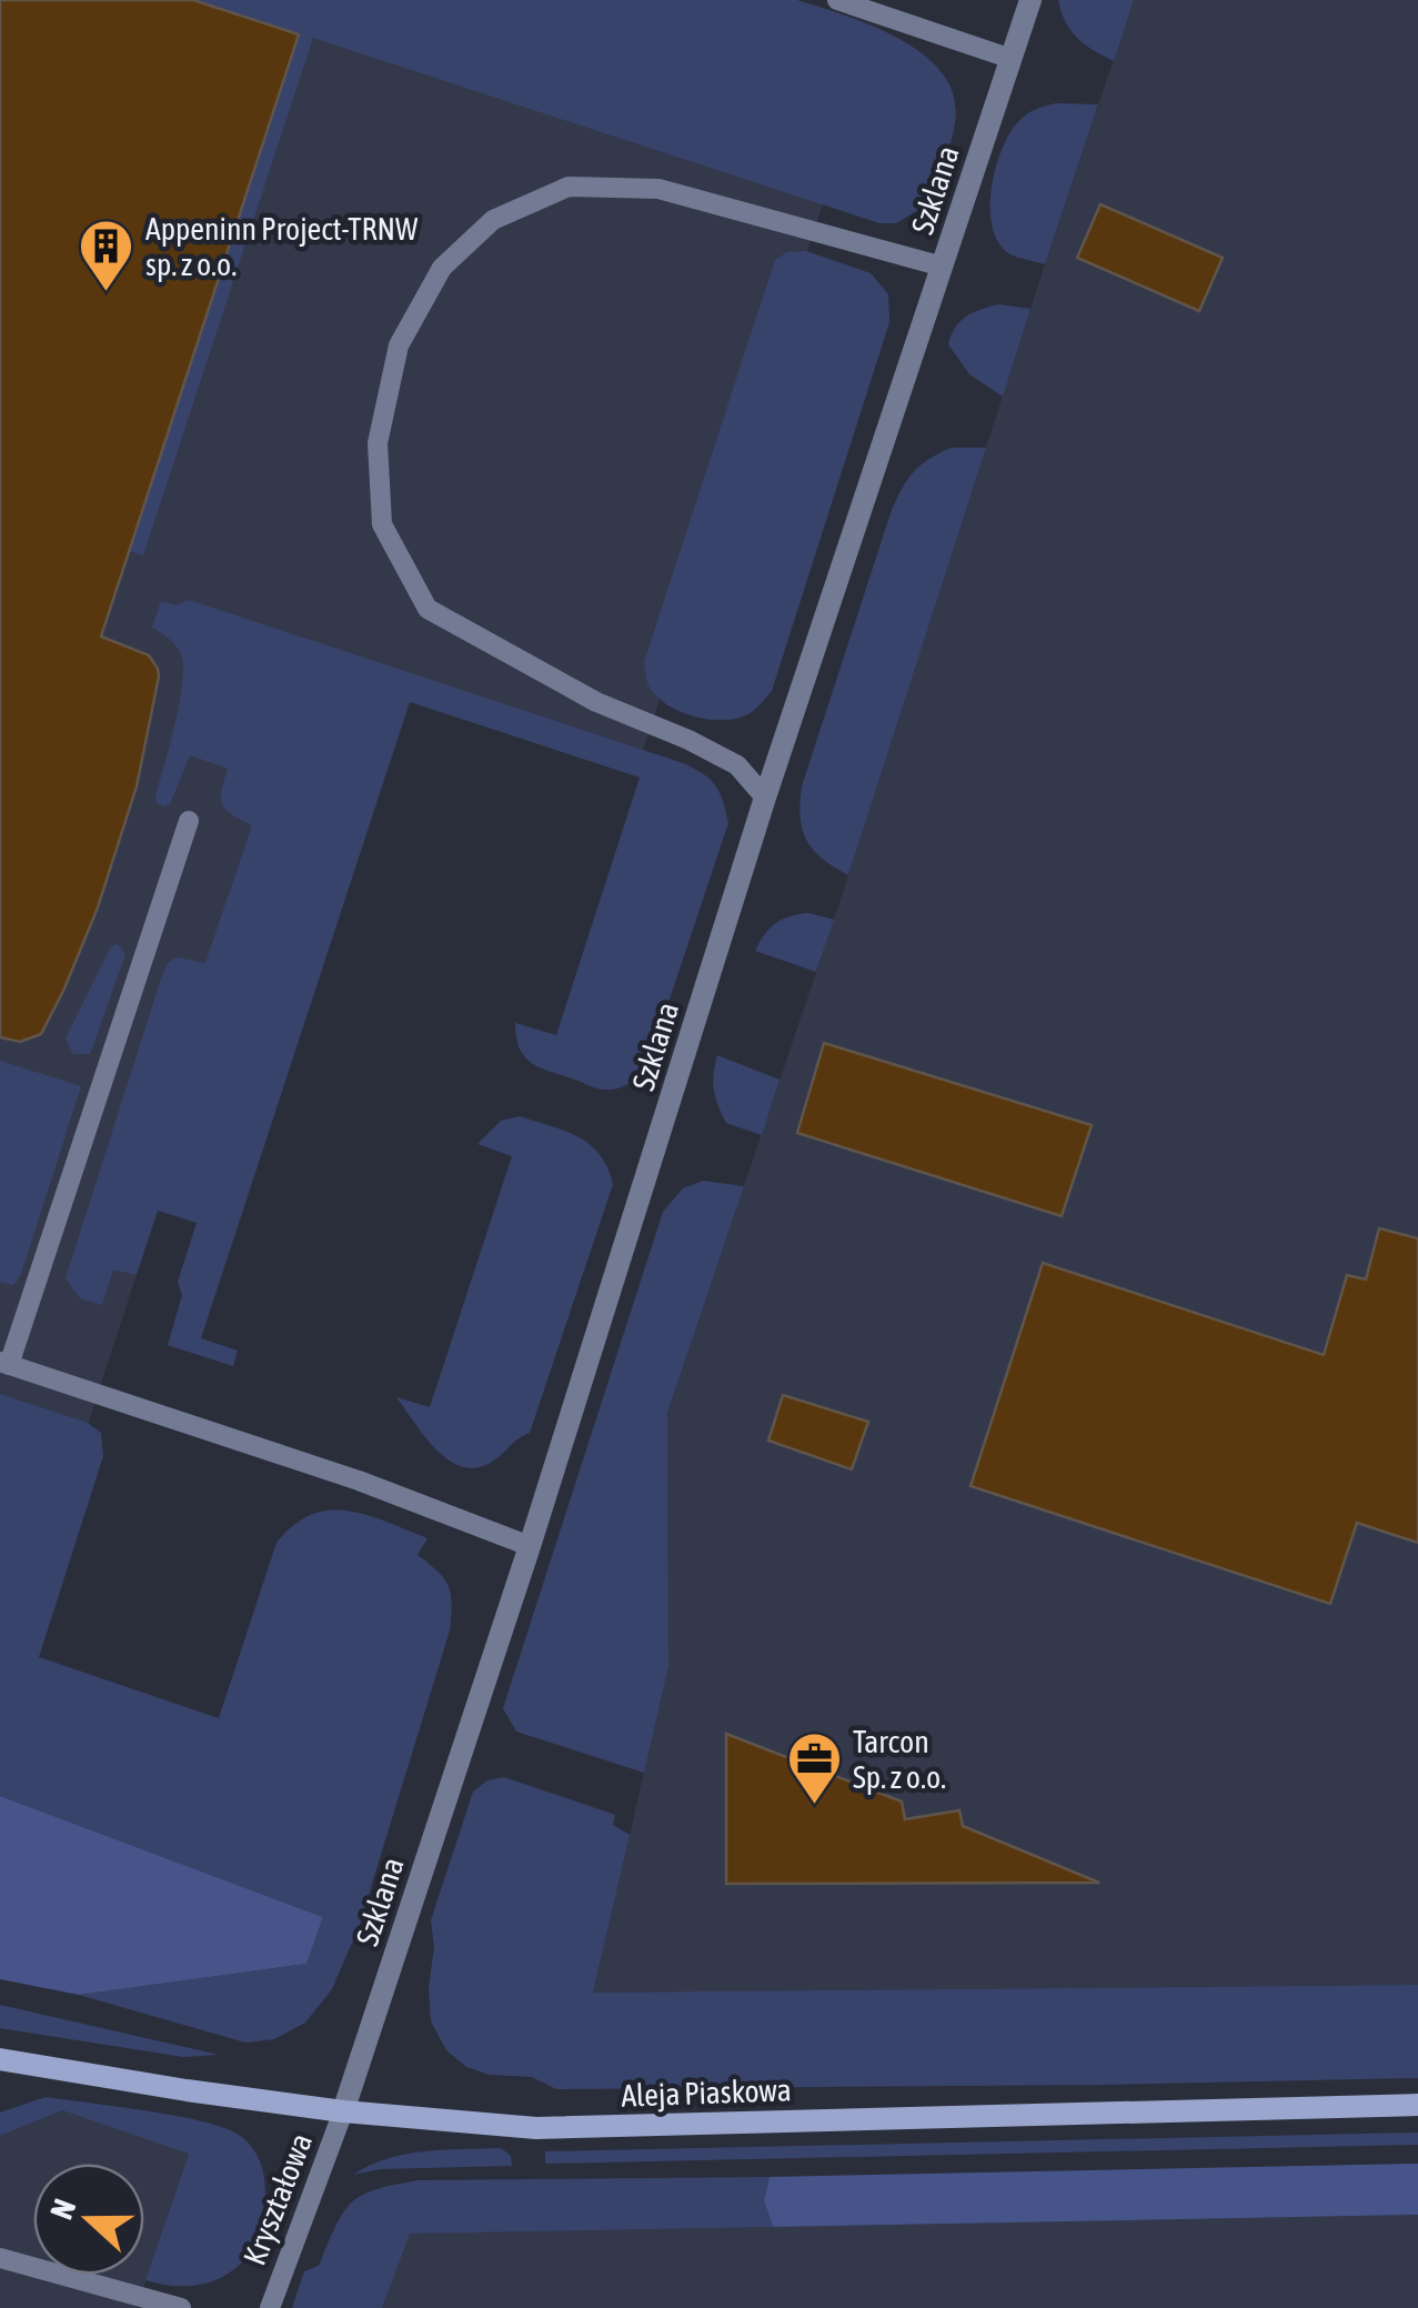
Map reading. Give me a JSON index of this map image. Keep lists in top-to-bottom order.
{
  "streets": {
    "main road": ["Aleja Piaskowa"],
    "street": ["Szklana"],
    "lane": ["Kryształowa"]
  },
  "crossings": [
    ["Szklana", "Aleja Piaskowa"],
    ["Szklana", "Kryształowa"],
    ["Aleja Piaskowa", "Kryształowa"]
  ],
  "places": {
    "building": ["Appeninn Project-TRNW sp. z o.o."],
    "office": ["Tarcon Sp. z o.o."]
  },
  "north": "left"
}
